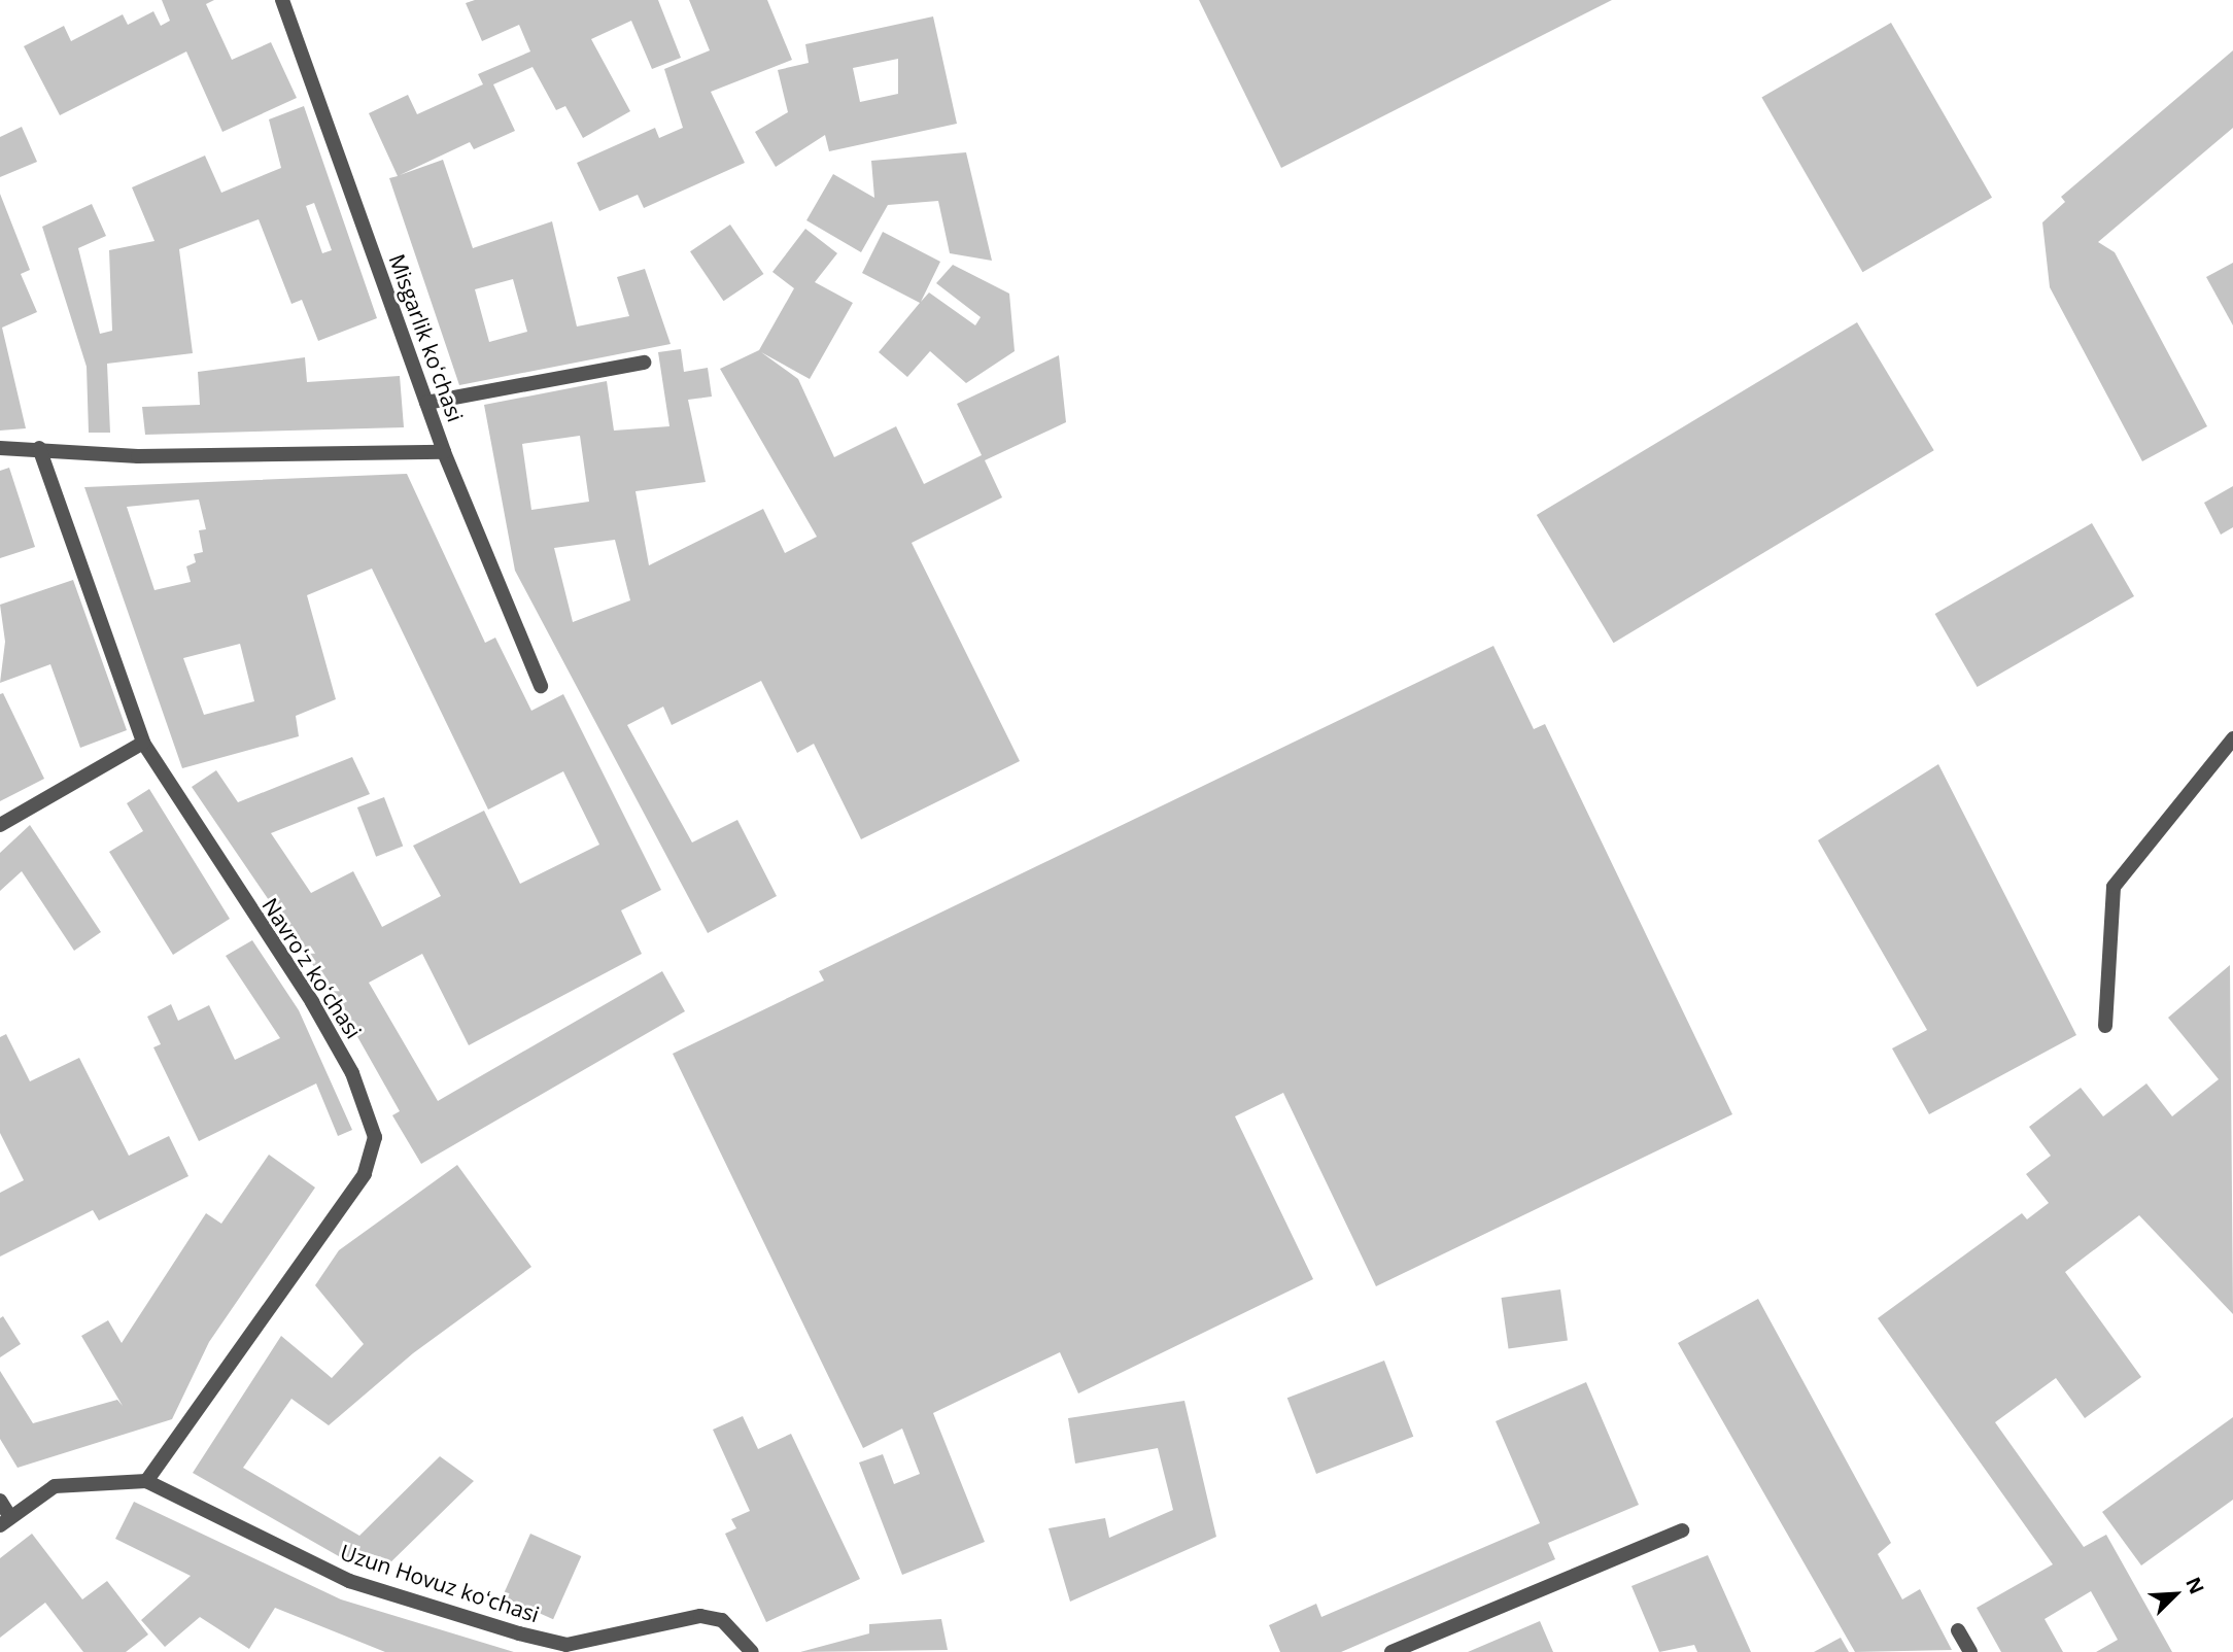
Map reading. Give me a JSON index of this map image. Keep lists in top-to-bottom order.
{
  "streets": {
    "street": ["Misgarlik koʻchasi", "Navroʻz koʻchasi", "Uzun Hovuz koʻchasi"]
  },
  "crossings": [
    ["Navroʻz koʻchasi", "Uzun Hovuz koʻchasi"]
  ],
  "north": "top right"
}
